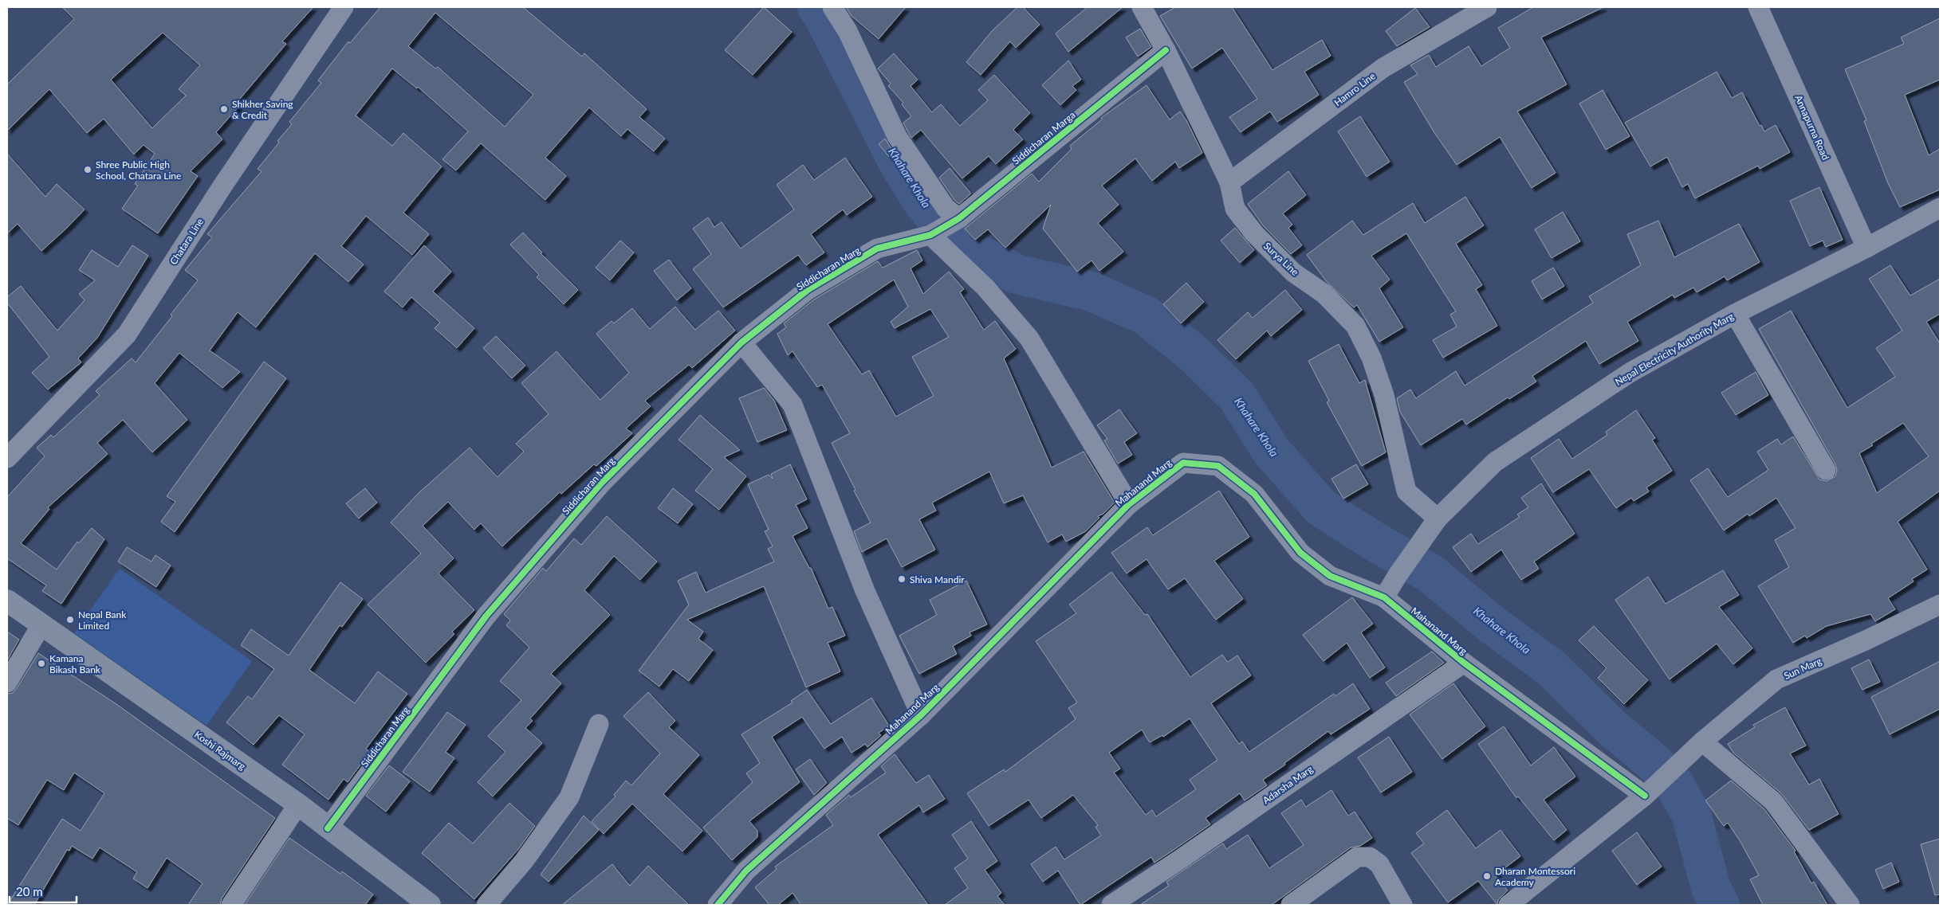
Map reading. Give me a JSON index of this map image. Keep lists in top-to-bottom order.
{
  "streets": {
    "main road": ["Koshi Rajmarg"],
    "street": [
      "Hamro Line",
      "Annapurna Road",
      "Siddicharan Marga",
      "Chatara Line",
      "Surya Line",
      "Siddicharan Marg",
      "Nepal Electricity Authority Marg",
      "Mahanand Marg",
      "Sun Marg",
      "Adarsha Marg"
    ]
  },
  "crossings": [
    ["Hamro Line", "Surya Line"],
    ["Annapurna Road", "Nepal Electricity Authority Marg"],
    ["Siddicharan Marga", "Surya Line"],
    ["Siddicharan Marga", "Siddicharan Marg"],
    ["Surya Line", "Nepal Electricity Authority Marg"],
    ["Siddicharan Marg", "Koshi Rajmarg"],
    ["Nepal Electricity Authority Marg", "Mahanand Marg"],
    ["Mahanand Marg", "Sun Marg"],
    ["Mahanand Marg", "Adarsha Marg"]
  ],
  "water": ["Khahare Khola"],
  "places": [
    "Shikher Saving & Credit",
    "Shree Public High School, Chatara Line",
    "Shiva Mandir",
    "Nepal Bank Limited",
    "Kamana Bikash Bank",
    "Dharan Montessori Academy"
  ],
  "scale_bar": "20 m"
}
